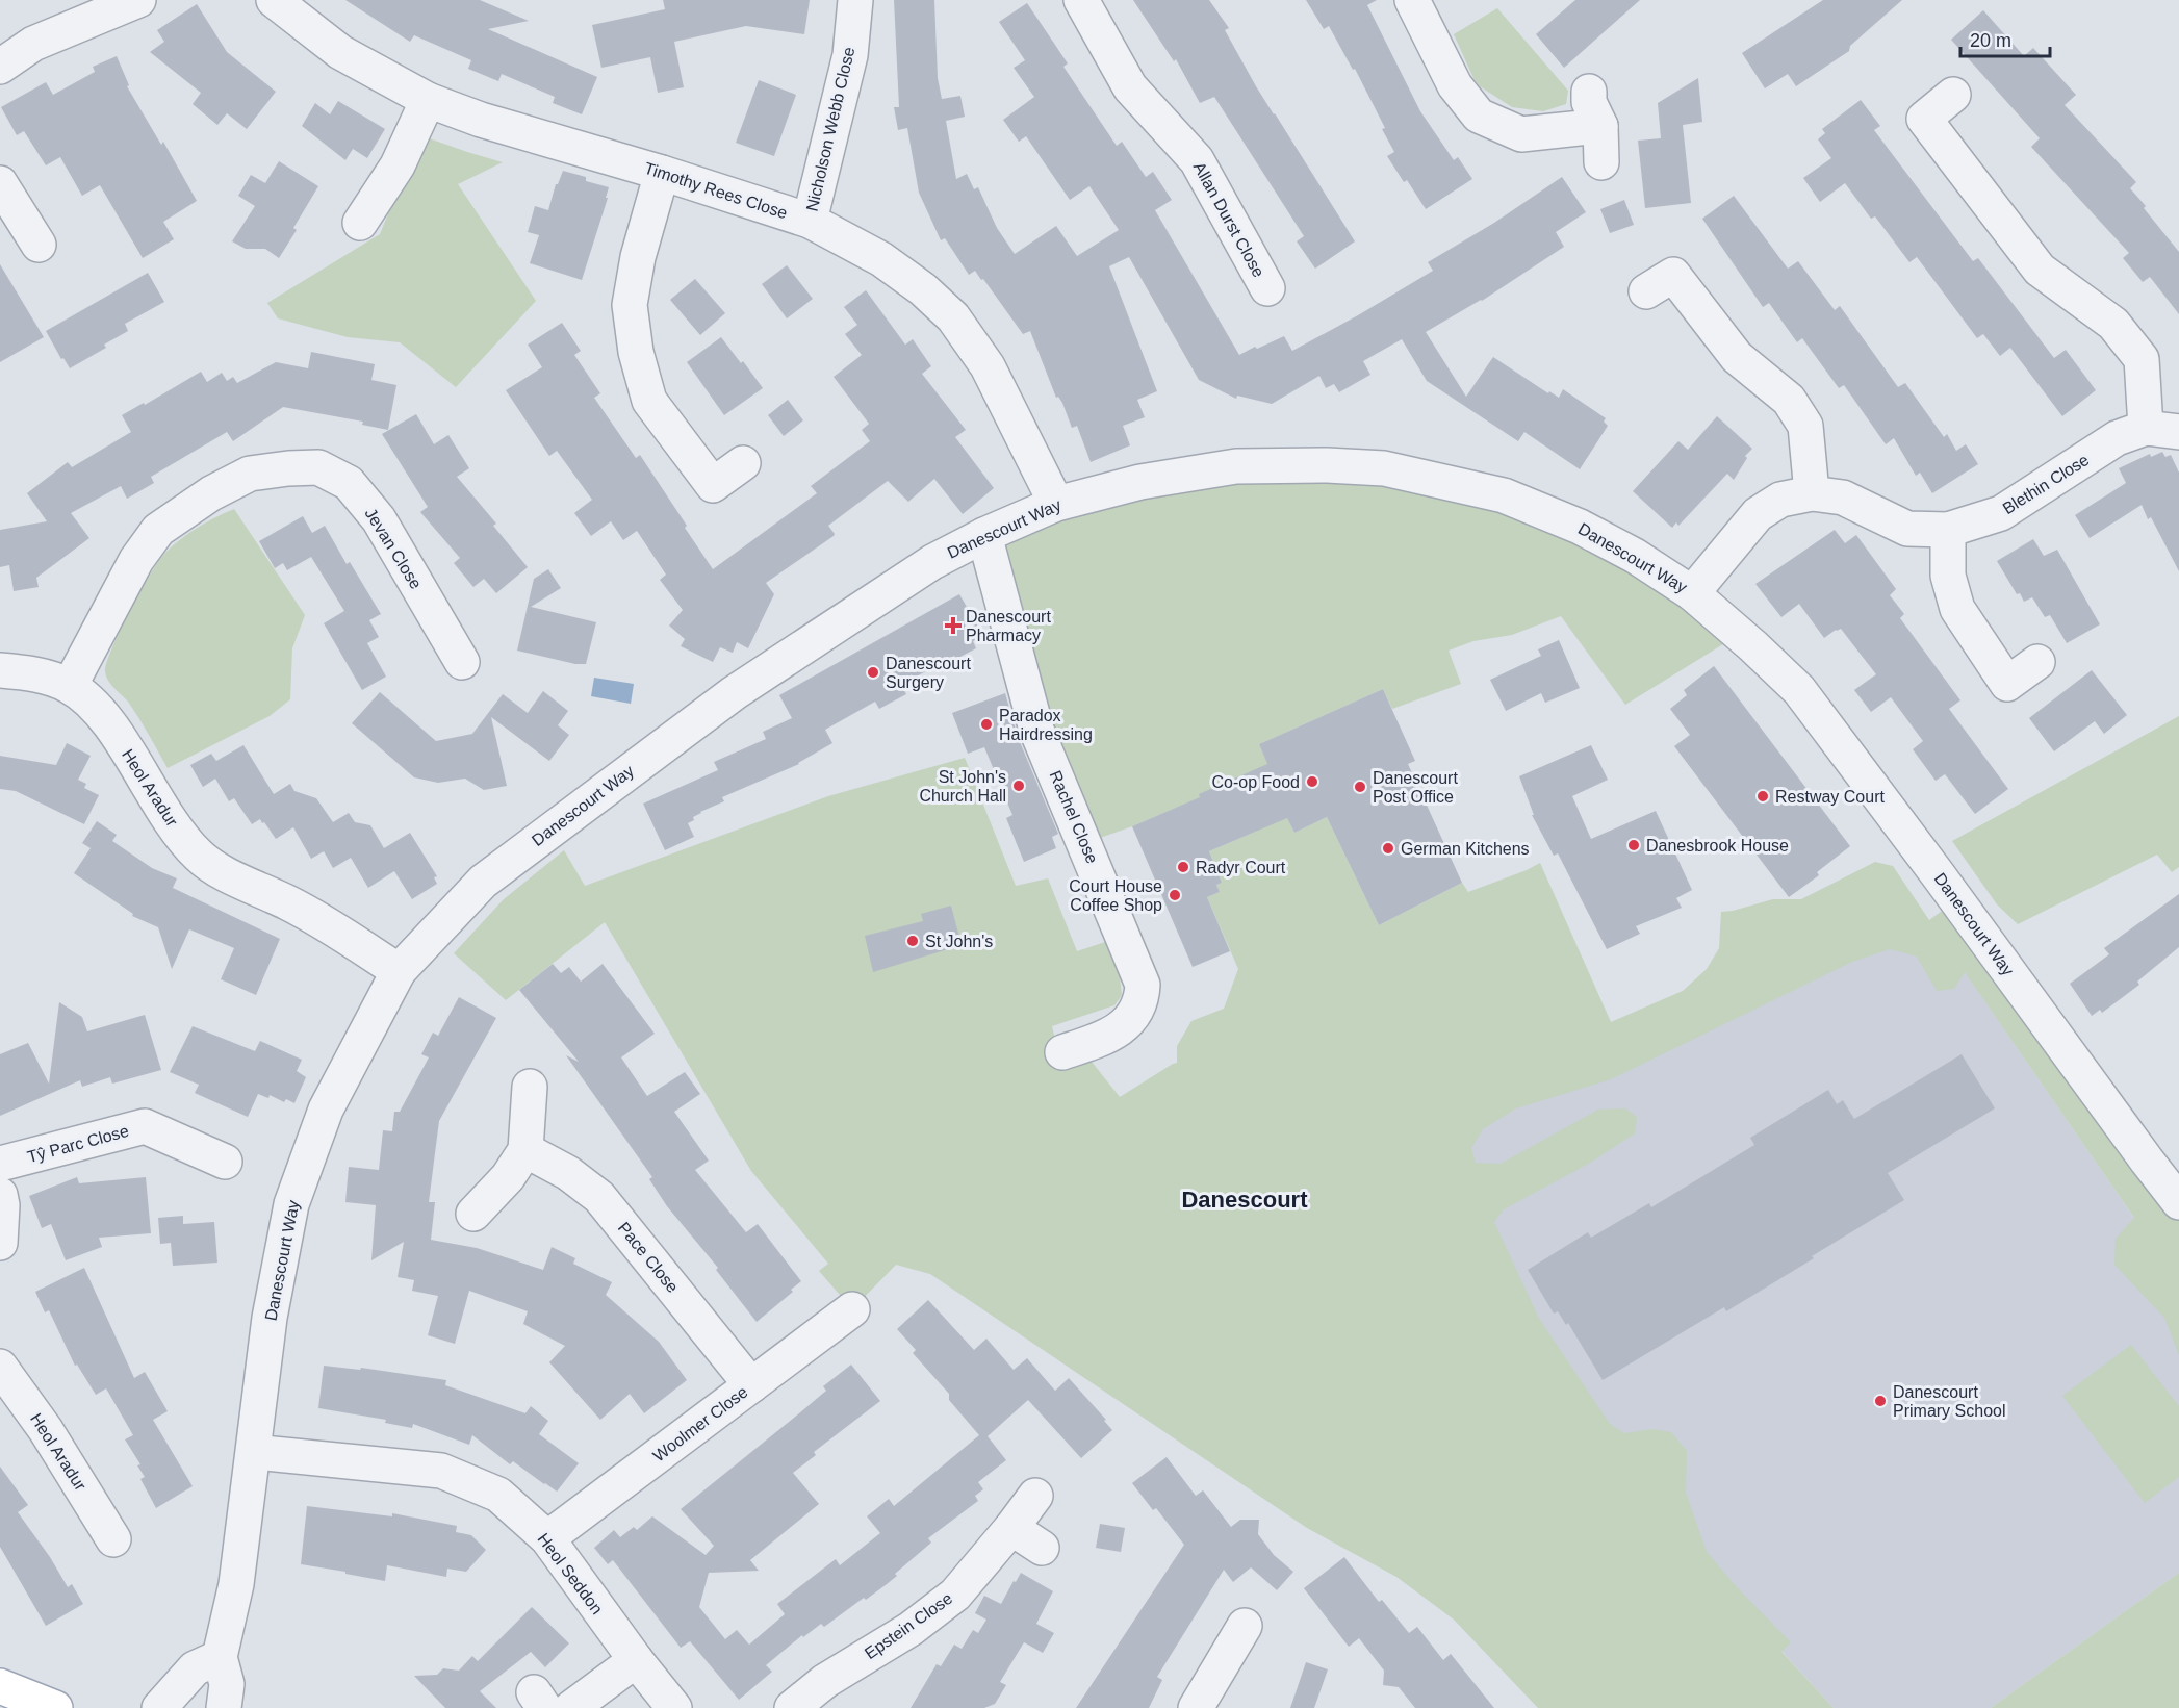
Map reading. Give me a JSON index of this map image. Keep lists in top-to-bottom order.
{
  "streets": {
    "street": [
      "Nicholson Webb Close",
      "Timothy Rees Close",
      "Allan Durst Close",
      "Blethin Close",
      "Danescourt Way",
      "Jevan Close",
      "Heol Aradur",
      "Rachel Close",
      "Tŷ Parc Close",
      "Pace Close",
      "Woolmer Close",
      "Heol Seddon",
      "Epstein Close"
    ]
  },
  "crossings": [
    ["Nicholson Webb Close", "Timothy Rees Close"],
    ["Timothy Rees Close", "Danescourt Way"],
    ["Blethin Close", "Danescourt Way"],
    ["Danescourt Way", "Heol Aradur"],
    ["Danescourt Way", "Rachel Close"],
    ["Danescourt Way", "Heol Seddon"],
    ["Jevan Close", "Heol Aradur"],
    ["Pace Close", "Woolmer Close"],
    ["Woolmer Close", "Heol Seddon"]
  ],
  "districts": ["Danescourt"],
  "places": {
    "health": ["Danescourt Pharmacy"],
    "other": [
      "Danescourt Surgery",
      "Paradox Hairdressing",
      "Co-op Food",
      "St John's Church Hall",
      "Danescourt Post Office",
      "Restway Court",
      "Danesbrook House",
      "German Kitchens",
      "Radyr Court",
      "Court House Coffee Shop",
      "St John's",
      "Danescourt Primary School"
    ]
  },
  "scale_bar": "20 m"
}
